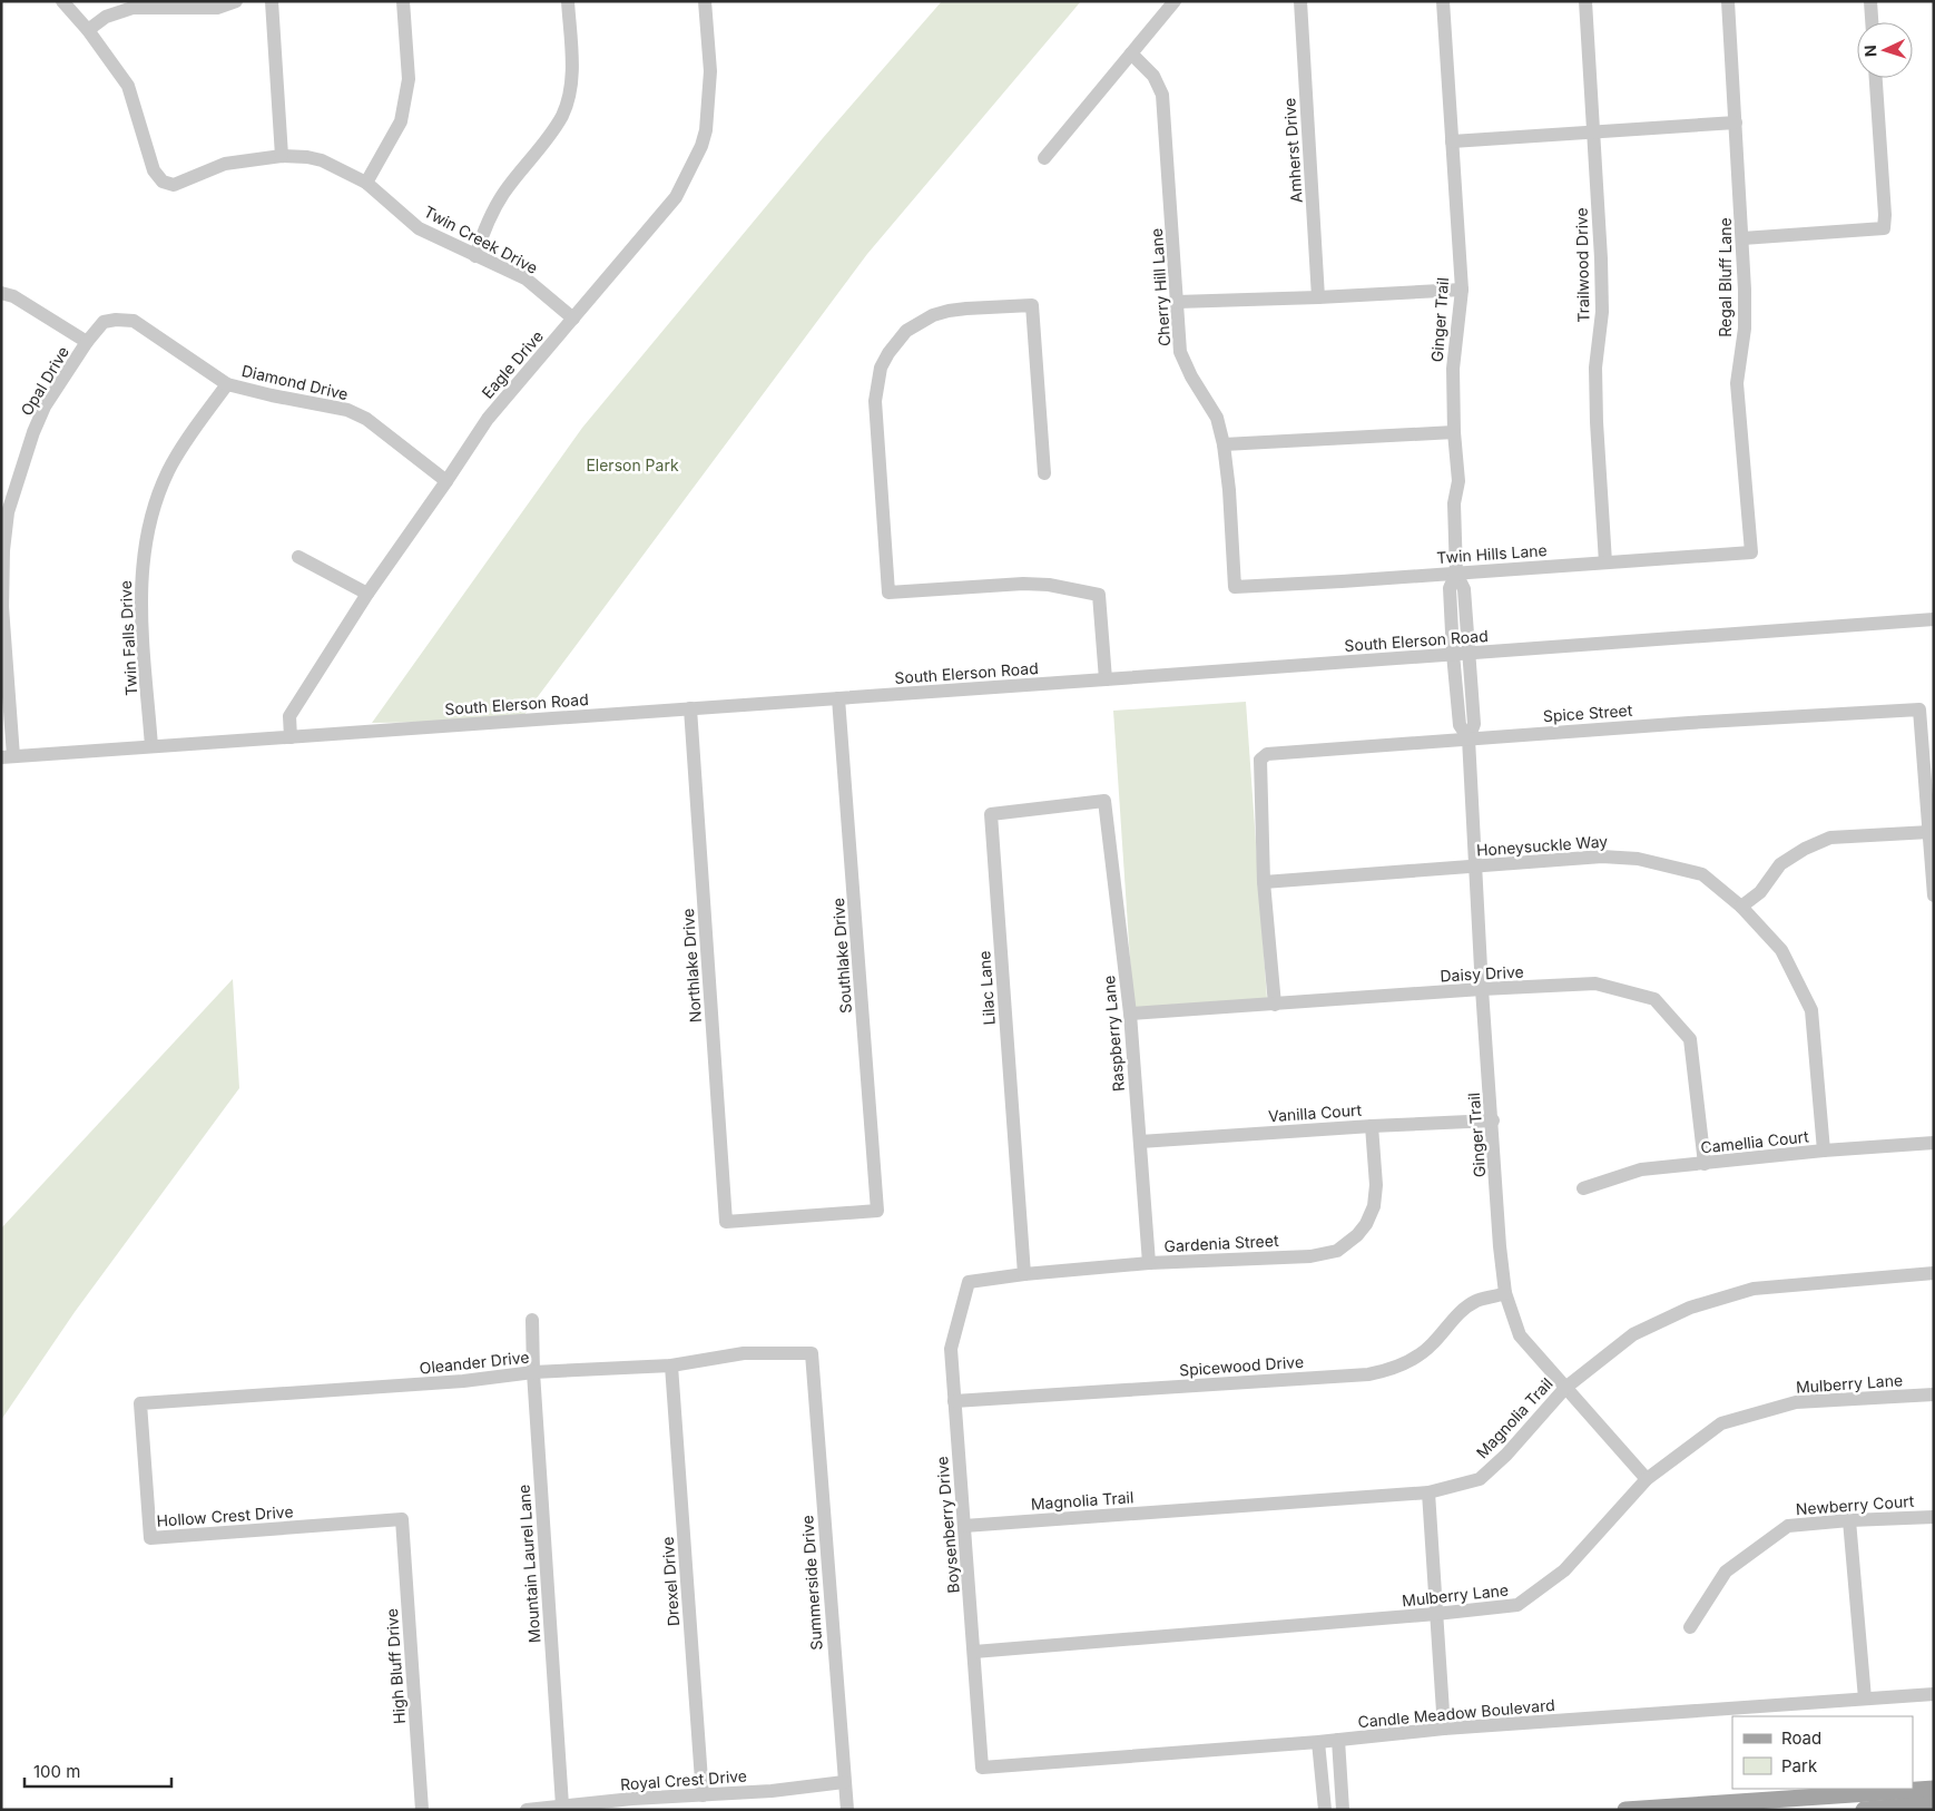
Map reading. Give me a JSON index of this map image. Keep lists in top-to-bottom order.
{
  "streets": {
    "street": [
      "Amherst Drive",
      "Twin Creek Drive",
      "Trailwood Drive",
      "Regal Bluff Lane",
      "Cherry Hill Lane",
      "Ginger Trail",
      "Eagle Drive",
      "Opal Drive",
      "Diamond Drive",
      "Twin Hills Lane",
      "Twin Falls Drive",
      "South Elerson Road",
      "Spice Street",
      "Honeysuckle Way",
      "Southlake Drive",
      "Northlake Drive",
      "Daisy Drive",
      "Lilac Lane",
      "Raspberry Lane",
      "Vanilla Court",
      "Camellia Court",
      "Gardenia Street",
      "Oleander Drive",
      "Spicewood Drive",
      "Mulberry Lane",
      "Magnolia Trail",
      "Newberry Court",
      "Hollow Crest Drive",
      "Boysenberry Drive",
      "Mountain Laurel Lane",
      "Drexel Drive",
      "Summerside Drive",
      "High Bluff Drive",
      "Candle Meadow Boulevard",
      "Royal Crest Drive"
    ]
  },
  "crossings": [
    ["Twin Creek Drive", "Eagle Drive"],
    ["Trailwood Drive", "Twin Hills Lane"],
    ["Regal Bluff Lane", "Twin Hills Lane"],
    ["Cherry Hill Lane", "Twin Hills Lane"],
    ["Ginger Trail", "Twin Hills Lane"],
    ["Ginger Trail", "South Elerson Road"],
    ["Ginger Trail", "Spice Street"],
    ["Ginger Trail", "Honeysuckle Way"],
    ["Ginger Trail", "Daisy Drive"],
    ["Ginger Trail", "Vanilla Court"],
    ["Ginger Trail", "Spicewood Drive"],
    ["Ginger Trail", "Mulberry Lane"],
    ["Ginger Trail", "Magnolia Trail"],
    ["Eagle Drive", "Diamond Drive"],
    ["Eagle Drive", "South Elerson Road"],
    ["Opal Drive", "Diamond Drive"],
    ["Opal Drive", "South Elerson Road"],
    ["Diamond Drive", "Twin Falls Drive"],
    ["Twin Falls Drive", "South Elerson Road"],
    ["South Elerson Road", "Southlake Drive"],
    ["South Elerson Road", "Northlake Drive"],
    ["Spice Street", "Honeysuckle Way"],
    ["Honeysuckle Way", "Camellia Court"],
    ["Southlake Drive", "Northlake Drive"],
    ["Daisy Drive", "Raspberry Lane"],
    ["Daisy Drive", "Camellia Court"],
    ["Lilac Lane", "Raspberry Lane"],
    ["Lilac Lane", "Gardenia Street"],
    ["Raspberry Lane", "Vanilla Court"],
    ["Raspberry Lane", "Gardenia Street"],
    ["Vanilla Court", "Gardenia Street"],
    ["Gardenia Street", "Boysenberry Drive"],
    ["Oleander Drive", "Hollow Crest Drive"],
    ["Oleander Drive", "Mountain Laurel Lane"],
    ["Oleander Drive", "Drexel Drive"],
    ["Oleander Drive", "Summerside Drive"],
    ["Spicewood Drive", "Boysenberry Drive"],
    ["Mulberry Lane", "Boysenberry Drive"],
    ["Magnolia Trail", "Boysenberry Drive"],
    ["Hollow Crest Drive", "High Bluff Drive"],
    ["Boysenberry Drive", "Candle Meadow Boulevard"],
    ["Mountain Laurel Lane", "Royal Crest Drive"],
    ["Drexel Drive", "Royal Crest Drive"],
    ["Summerside Drive", "Royal Crest Drive"]
  ],
  "parks": ["Elerson Park"],
  "legend": ["Road", "Park"],
  "scale_bar": "100 m",
  "north": "left"
}
